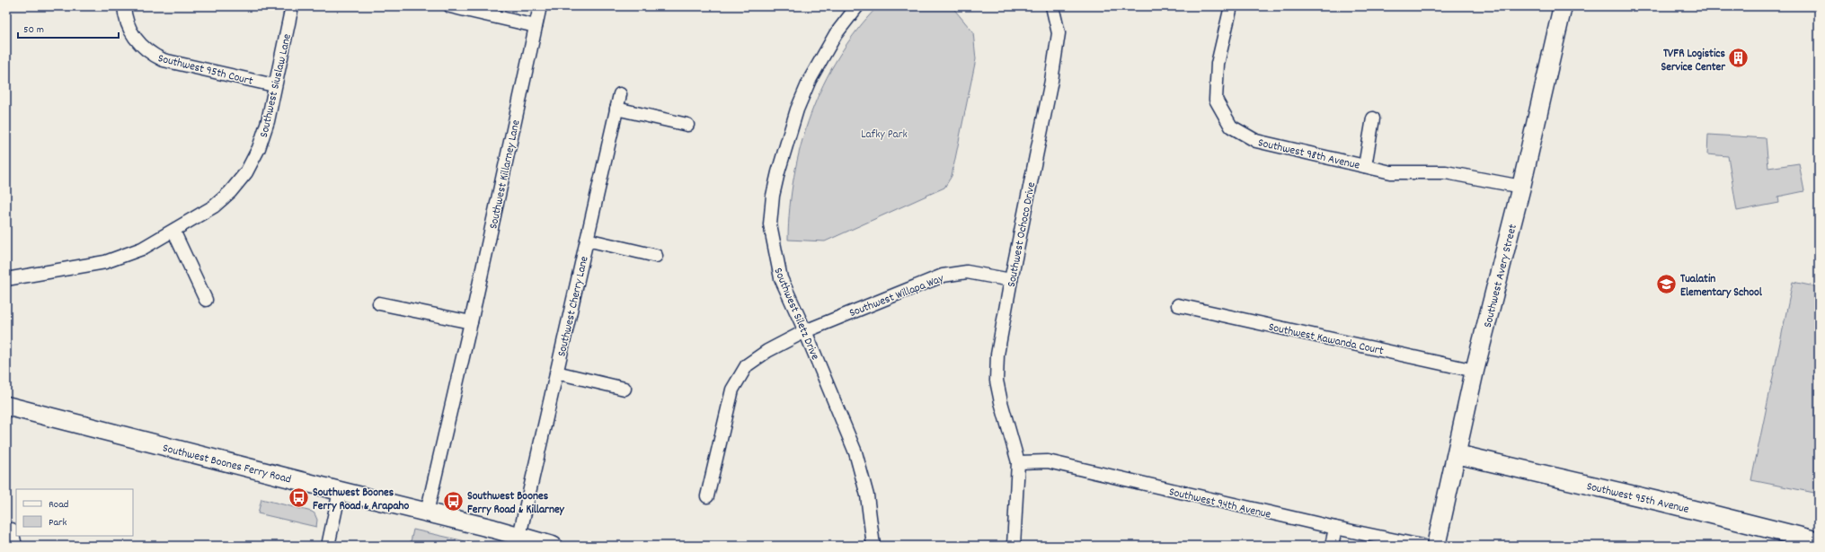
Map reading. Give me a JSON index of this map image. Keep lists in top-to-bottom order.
{
  "streets": {
    "main road": ["Southwest Avery Street", "Southwest Boones Ferry Road", "Southwest 95th Avenue"],
    "street": [
      "Southwest 95th Court",
      "Southwest Siuslaw Lane",
      "Southwest 98th Avenue",
      "Southwest Killarney Lane",
      "Southwest Ochoco Drive",
      "Southwest Willapa Way",
      "Southwest Cherry Lane",
      "Southwest Siletz Drive",
      "Southwest Kawanda Court",
      "Southwest 94th Avenue"
    ]
  },
  "crossings": [
    ["Southwest 95th Court", "Southwest Siuslaw Lane"],
    ["Southwest 98th Avenue", "Southwest Avery Street"],
    ["Southwest Killarney Lane", "Southwest Boones Ferry Road"],
    ["Southwest Ochoco Drive", "Southwest Willapa Way"],
    ["Southwest Ochoco Drive", "Southwest 94th Avenue"],
    ["Southwest Avery Street", "Southwest Kawanda Court"],
    ["Southwest Avery Street", "Southwest 95th Avenue"],
    ["Southwest Willapa Way", "Southwest Siletz Drive"],
    ["Southwest Cherry Lane", "Southwest Boones Ferry Road"]
  ],
  "parks": ["Lafky Park"],
  "places": {
    "building": ["TVFR Logistics Service Center"],
    "school or university": ["Tualatin Elementary School"],
    "bus stop": ["Southwest Boones Ferry Road & Arapaho", "Southwest Boones Ferry Road & Killarney"]
  },
  "legend": ["Road", "Park"],
  "scale_bar": "50 m"
}
